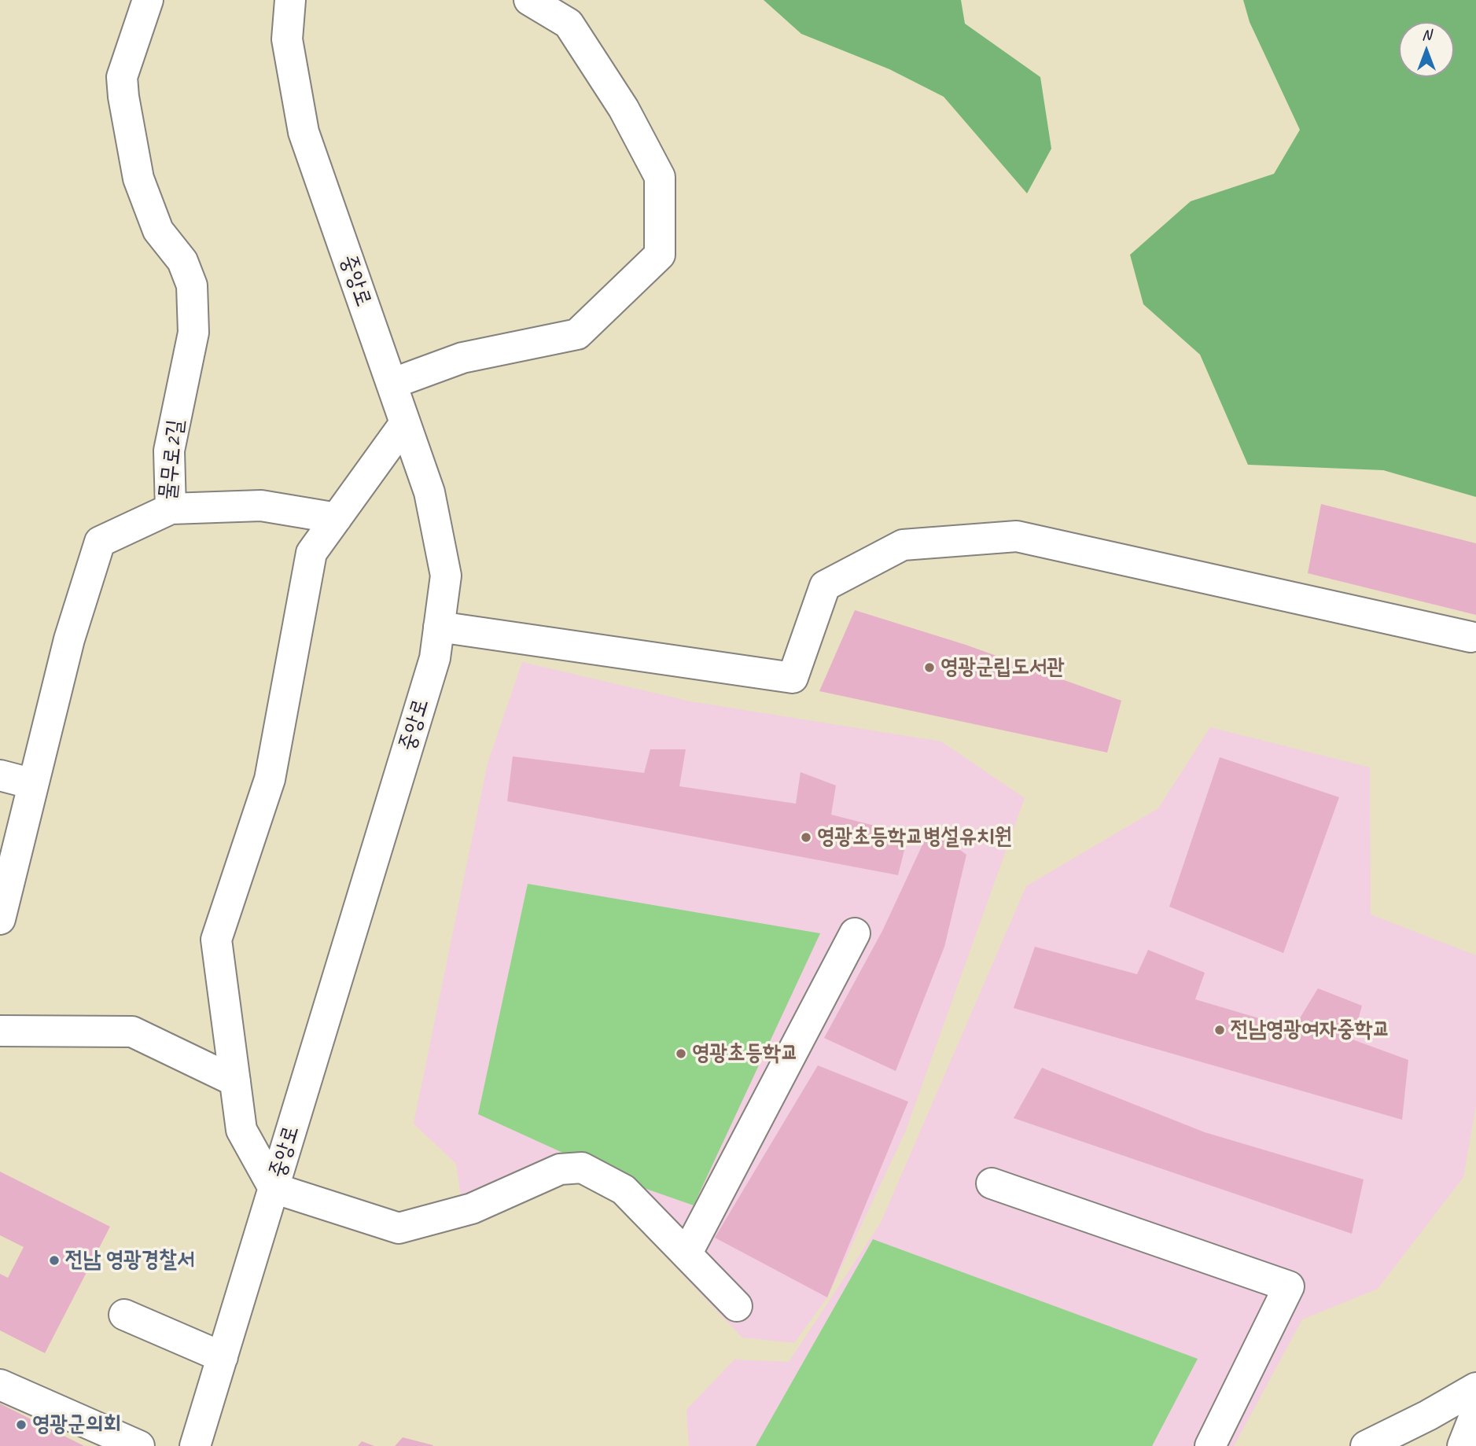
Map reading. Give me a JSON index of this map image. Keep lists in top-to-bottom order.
{
  "streets": {
    "street": ["중앙로", "물무로2길"]
  },
  "places": [
    "영광군립도서관",
    "영광초등학교병설유치원",
    "전남영광여자중학교",
    "영광초등학교",
    "전남 영광경찰서",
    "영광군의회"
  ],
  "north": "top"
}
